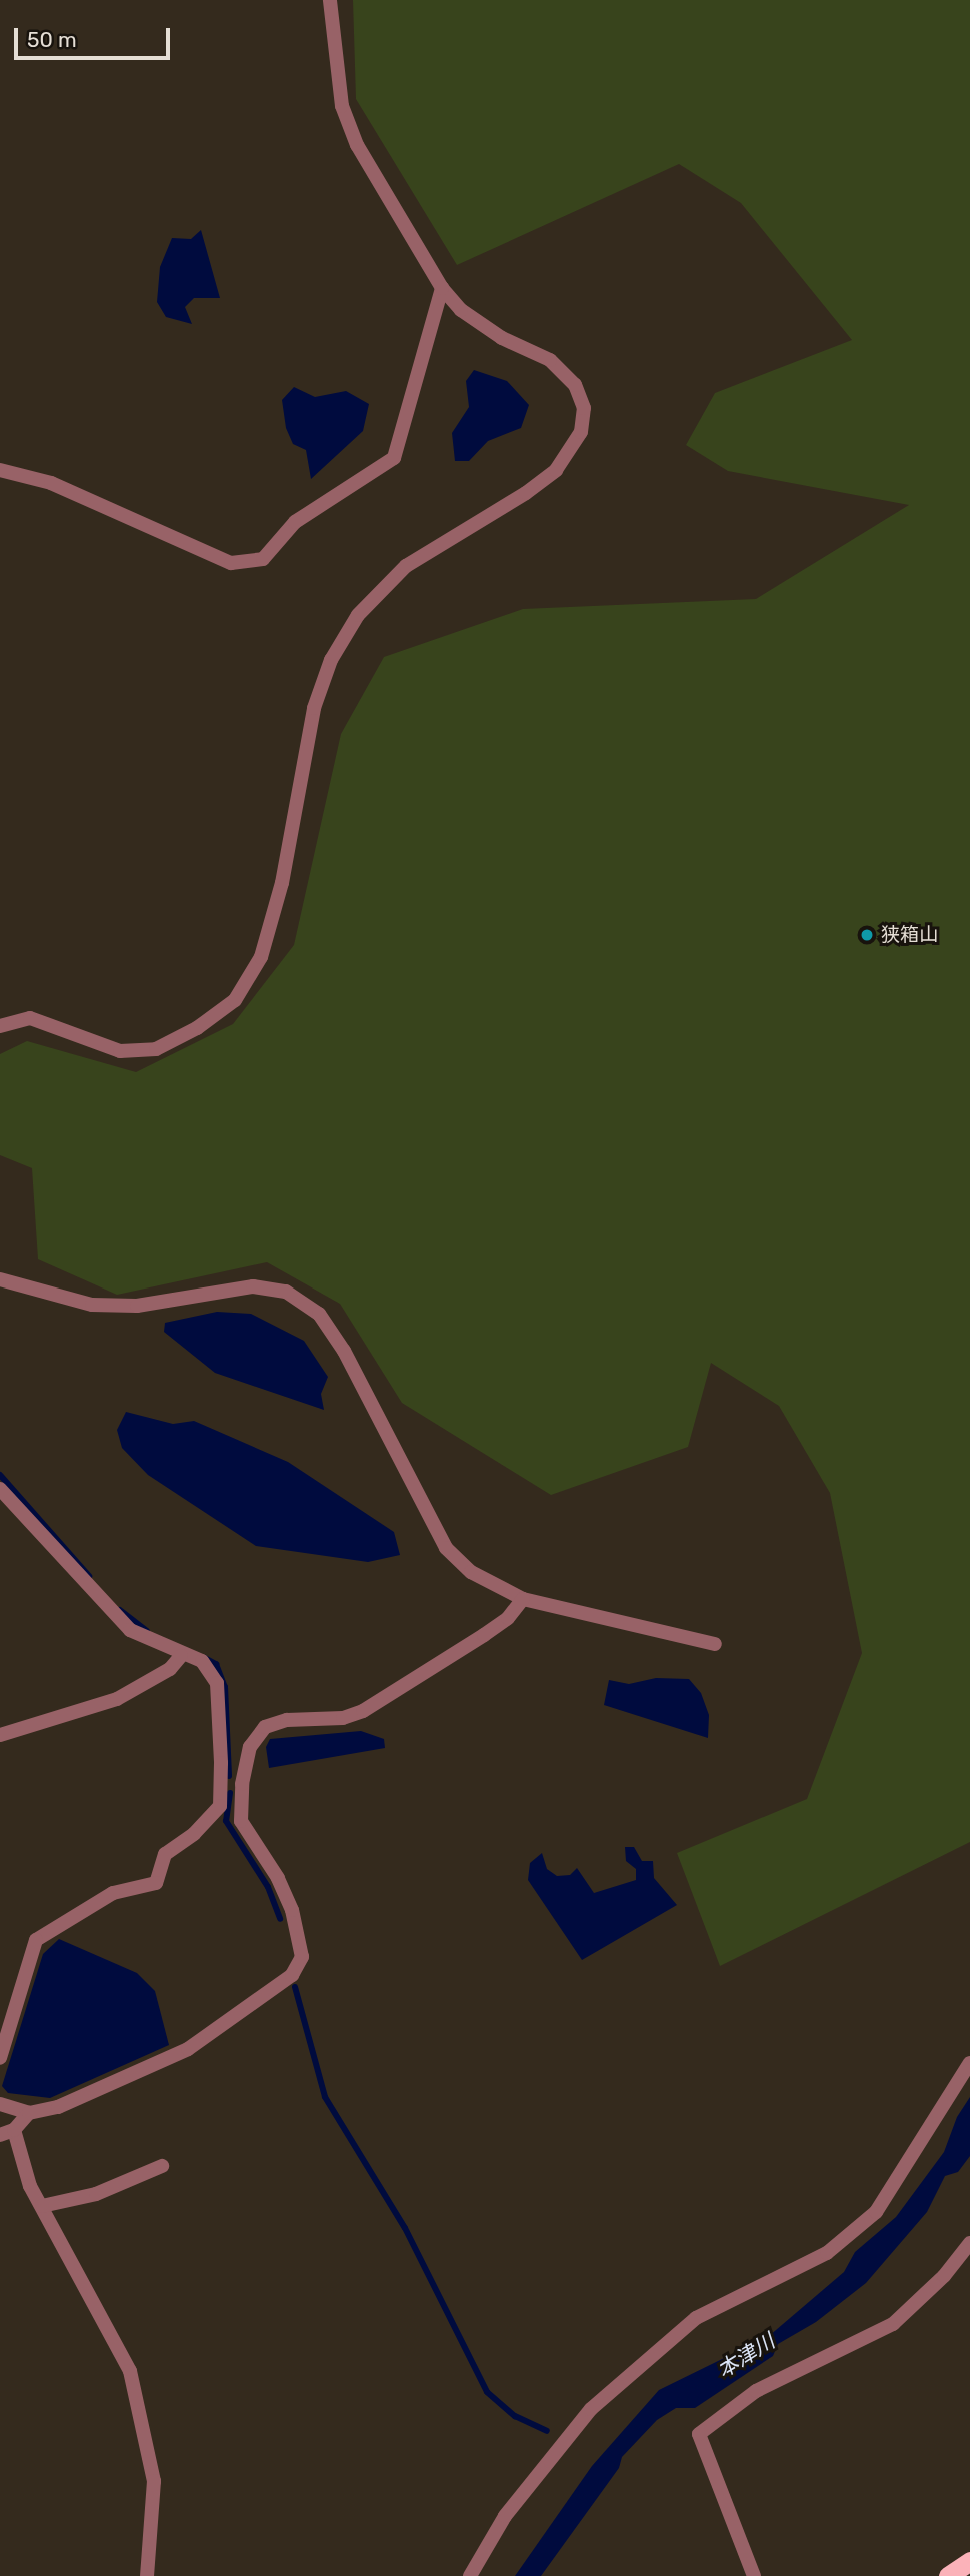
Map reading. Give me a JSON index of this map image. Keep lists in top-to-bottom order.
{
  "water": ["本津川"],
  "places": ["狭箱山"],
  "scale_bar": "50 m"
}
